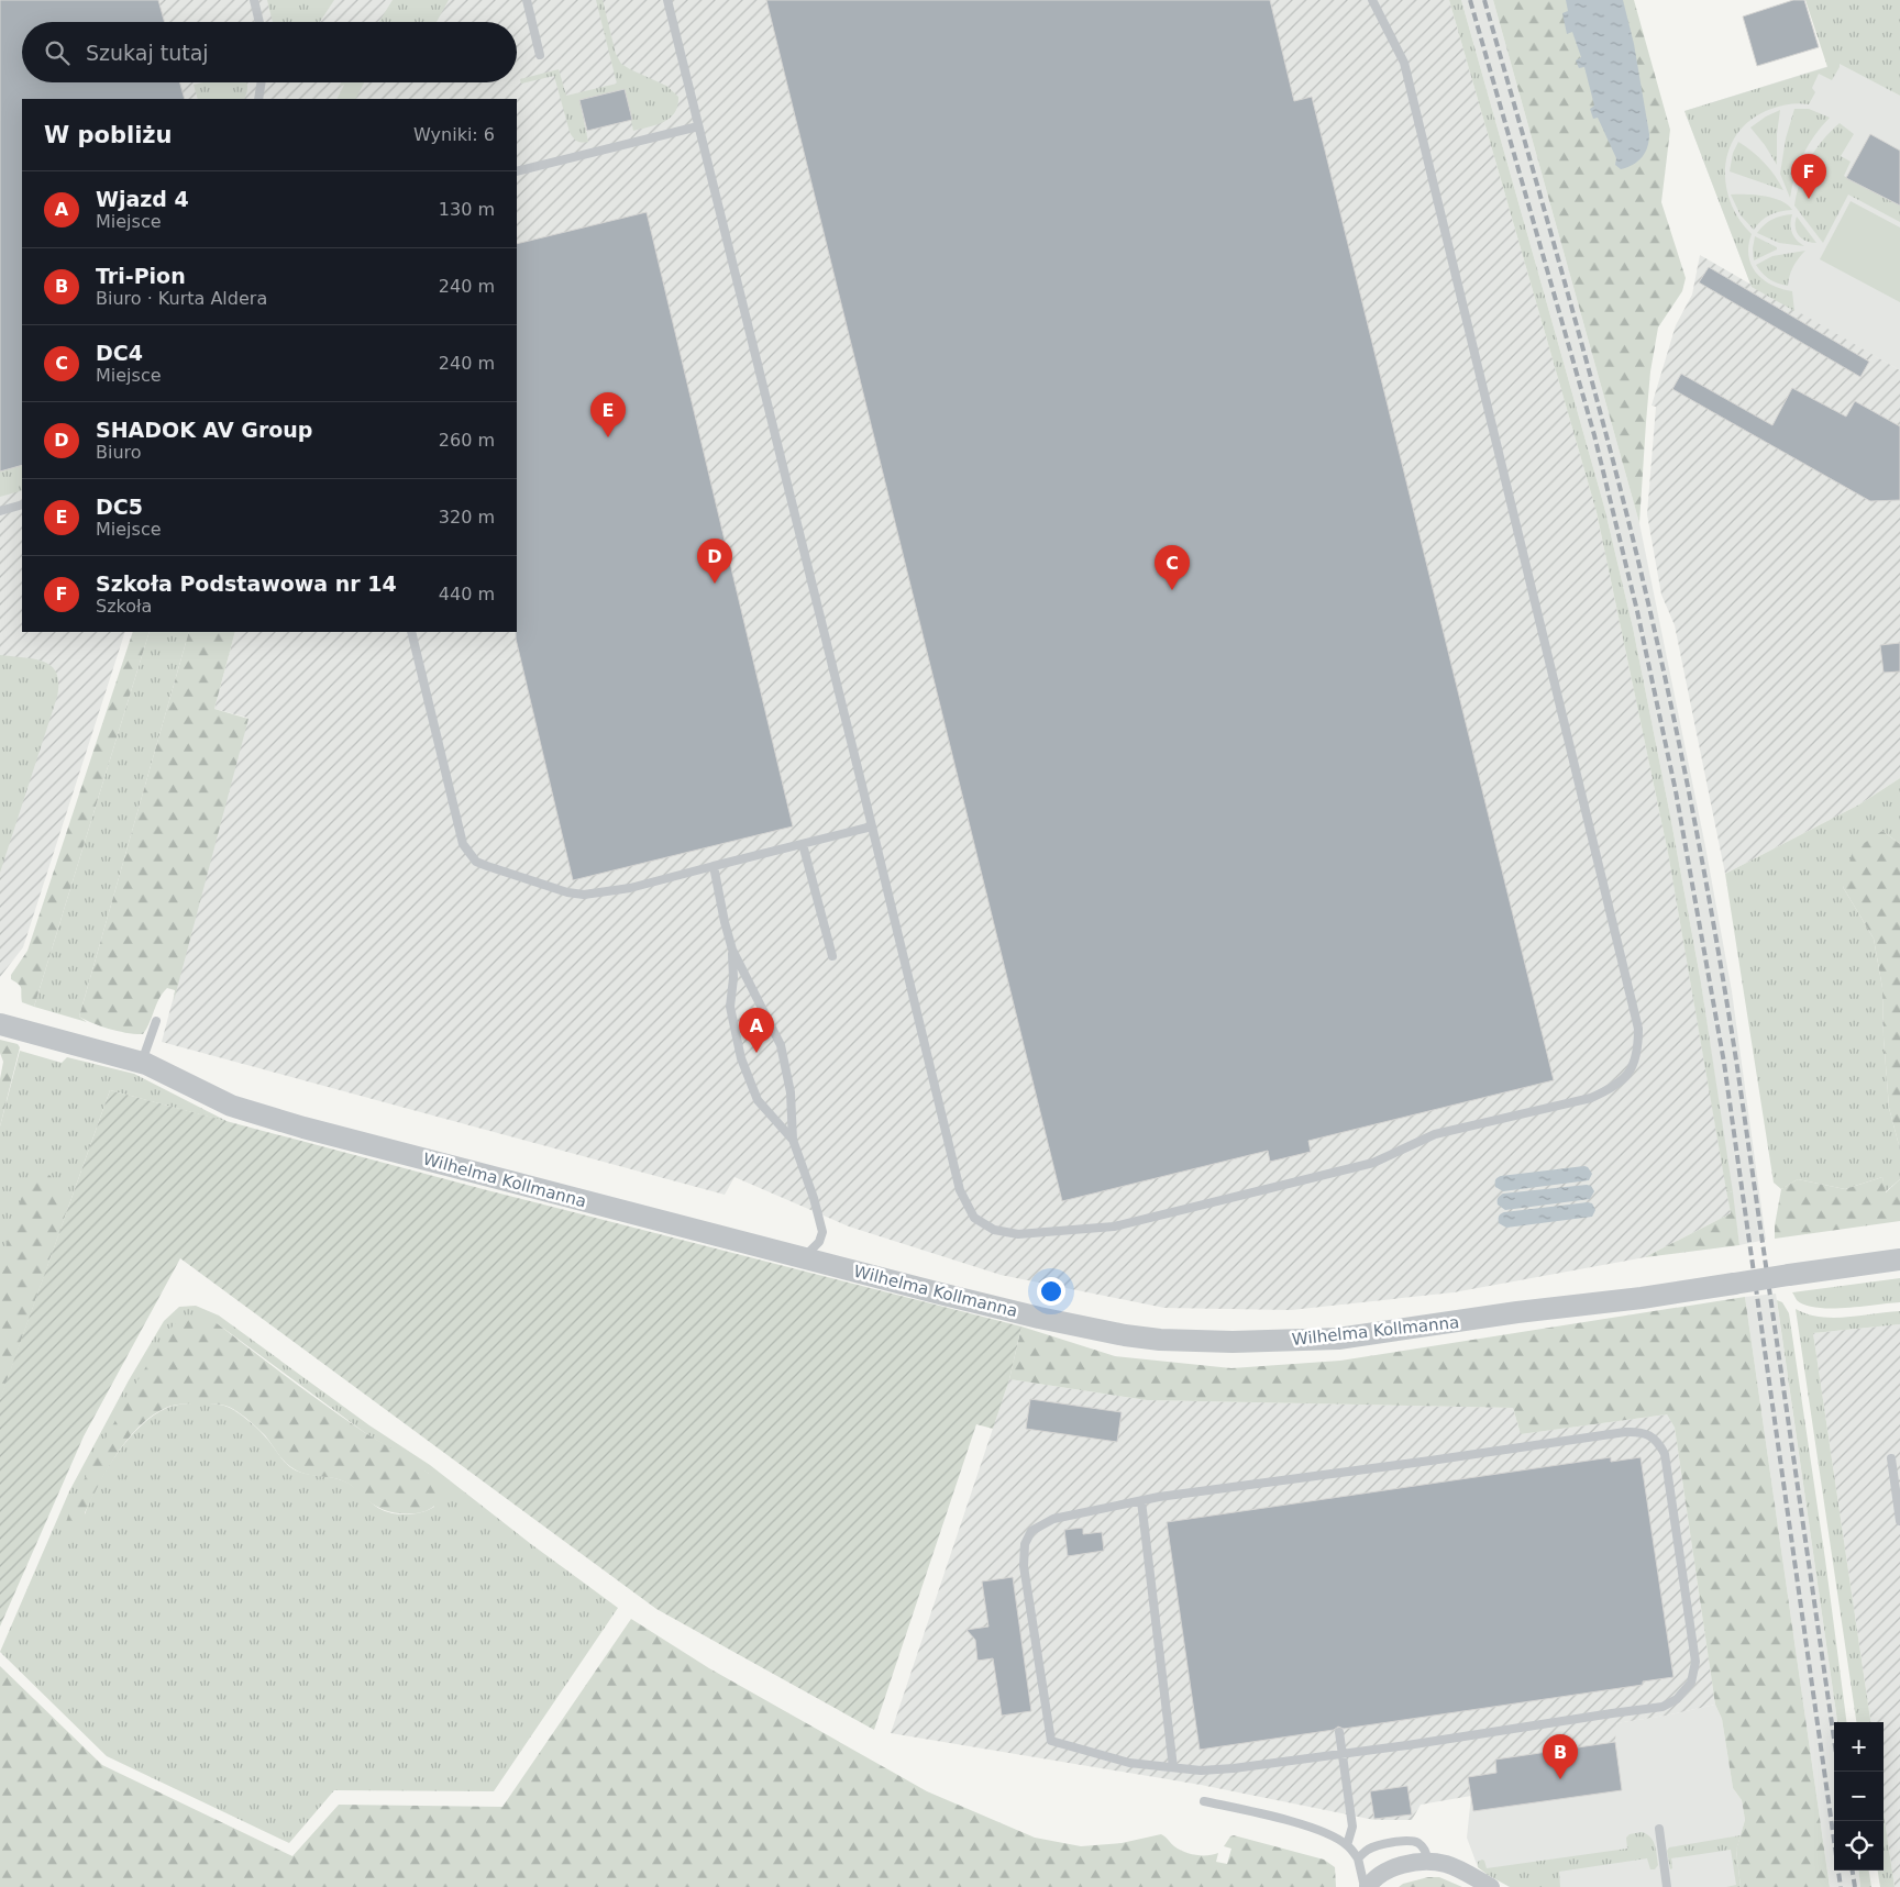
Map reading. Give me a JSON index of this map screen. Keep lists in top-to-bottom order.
{
  "streets": {
    "street": ["Wilhelma Kollmanna"]
  },
  "page": {
    "search": "Szukaj tutaj",
    "heading": ["W pobliżu", "Wyniki: 6"],
    "pins": [
      "F",
      "E",
      "D",
      "C",
      "A",
      "B"
    ],
    "list": [
      {
        "mark": "A",
        "name": "Wjazd 4",
        "note": "Miejsce",
        "value": "130 m"
      },
      {
        "mark": "B",
        "name": "Tri-Pion",
        "note": "Biuro · Kurta Aldera",
        "value": "240 m"
      },
      {
        "mark": "C",
        "name": "DC4",
        "note": "Miejsce",
        "value": "240 m"
      },
      {
        "mark": "D",
        "name": "SHADOK AV Group",
        "note": "Biuro",
        "value": "260 m"
      },
      {
        "mark": "E",
        "name": "DC5",
        "note": "Miejsce",
        "value": "320 m"
      },
      {
        "mark": "F",
        "name": "Szkoła Podstawowa nr 14",
        "note": "Szkoła",
        "value": "440 m"
      }
    ],
    "map_buttons": ["+", "−"]
  }
}
